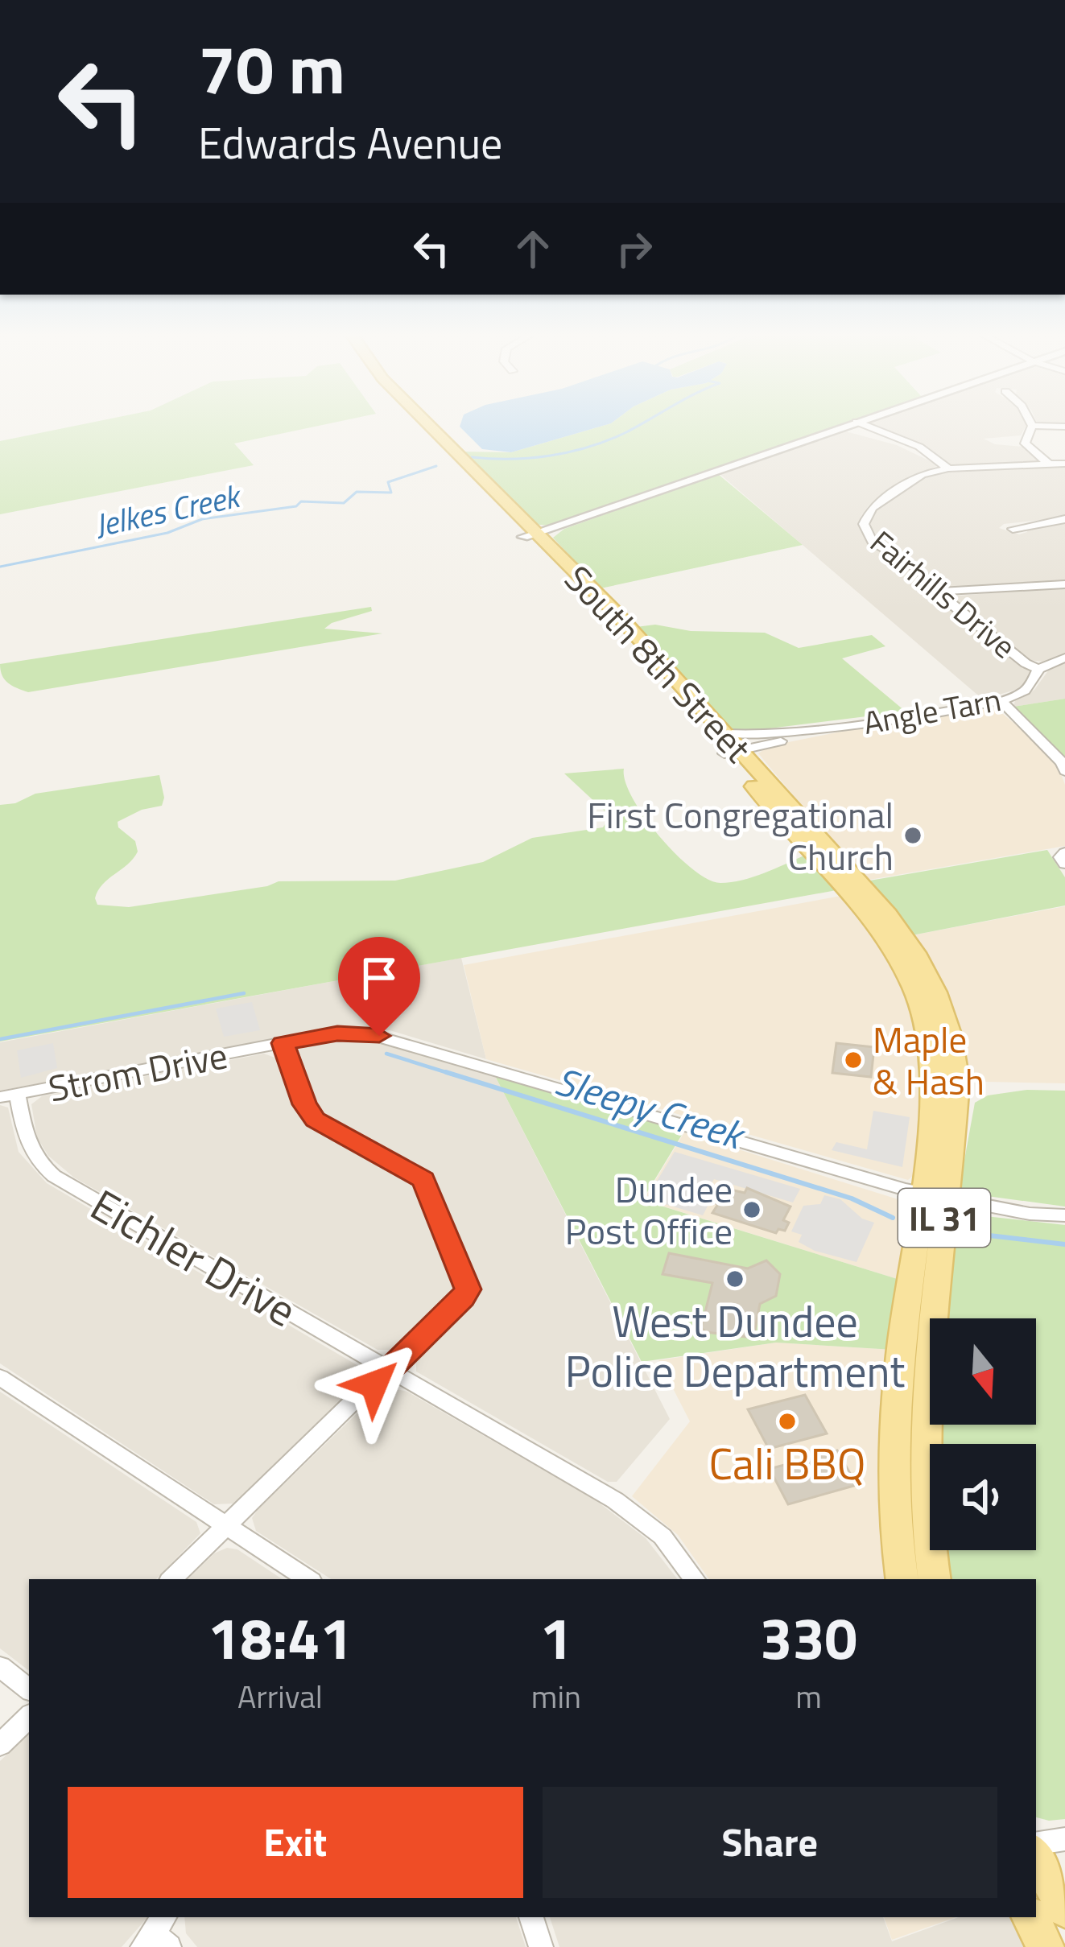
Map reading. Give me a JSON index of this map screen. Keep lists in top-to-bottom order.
{
  "streets": {
    "main road": ["South 8th Street", "IL 31"],
    "street": [
      "Fairhills Drive",
      "Angle Tarn",
      "Strom Drive",
      "Eichler Drive"
    ]
  },
  "crossings": [
    ["Fairhills Drive", "Angle Tarn"],
    ["South 8th Street", "Angle Tarn"],
    ["South 8th Street", "Strom Drive"],
    ["Strom Drive", "Eichler Drive"]
  ],
  "water": ["Jelkes Creek", "Sleepy Creek"],
  "places": [
    "First Congregational Church",
    "Maple & Hash",
    "Dundee Post Office",
    "West Dundee Police Department",
    "Cali BBQ"
  ],
  "north": "bottom",
  "page": {
    "turn": ["70 m", "Edwards Avenue"],
    "eta": [
      "18:41",
      "Arrival",
      "1",
      "min",
      "330",
      "m"
    ],
    "buttons": ["Exit", "Share"]
  }
}
